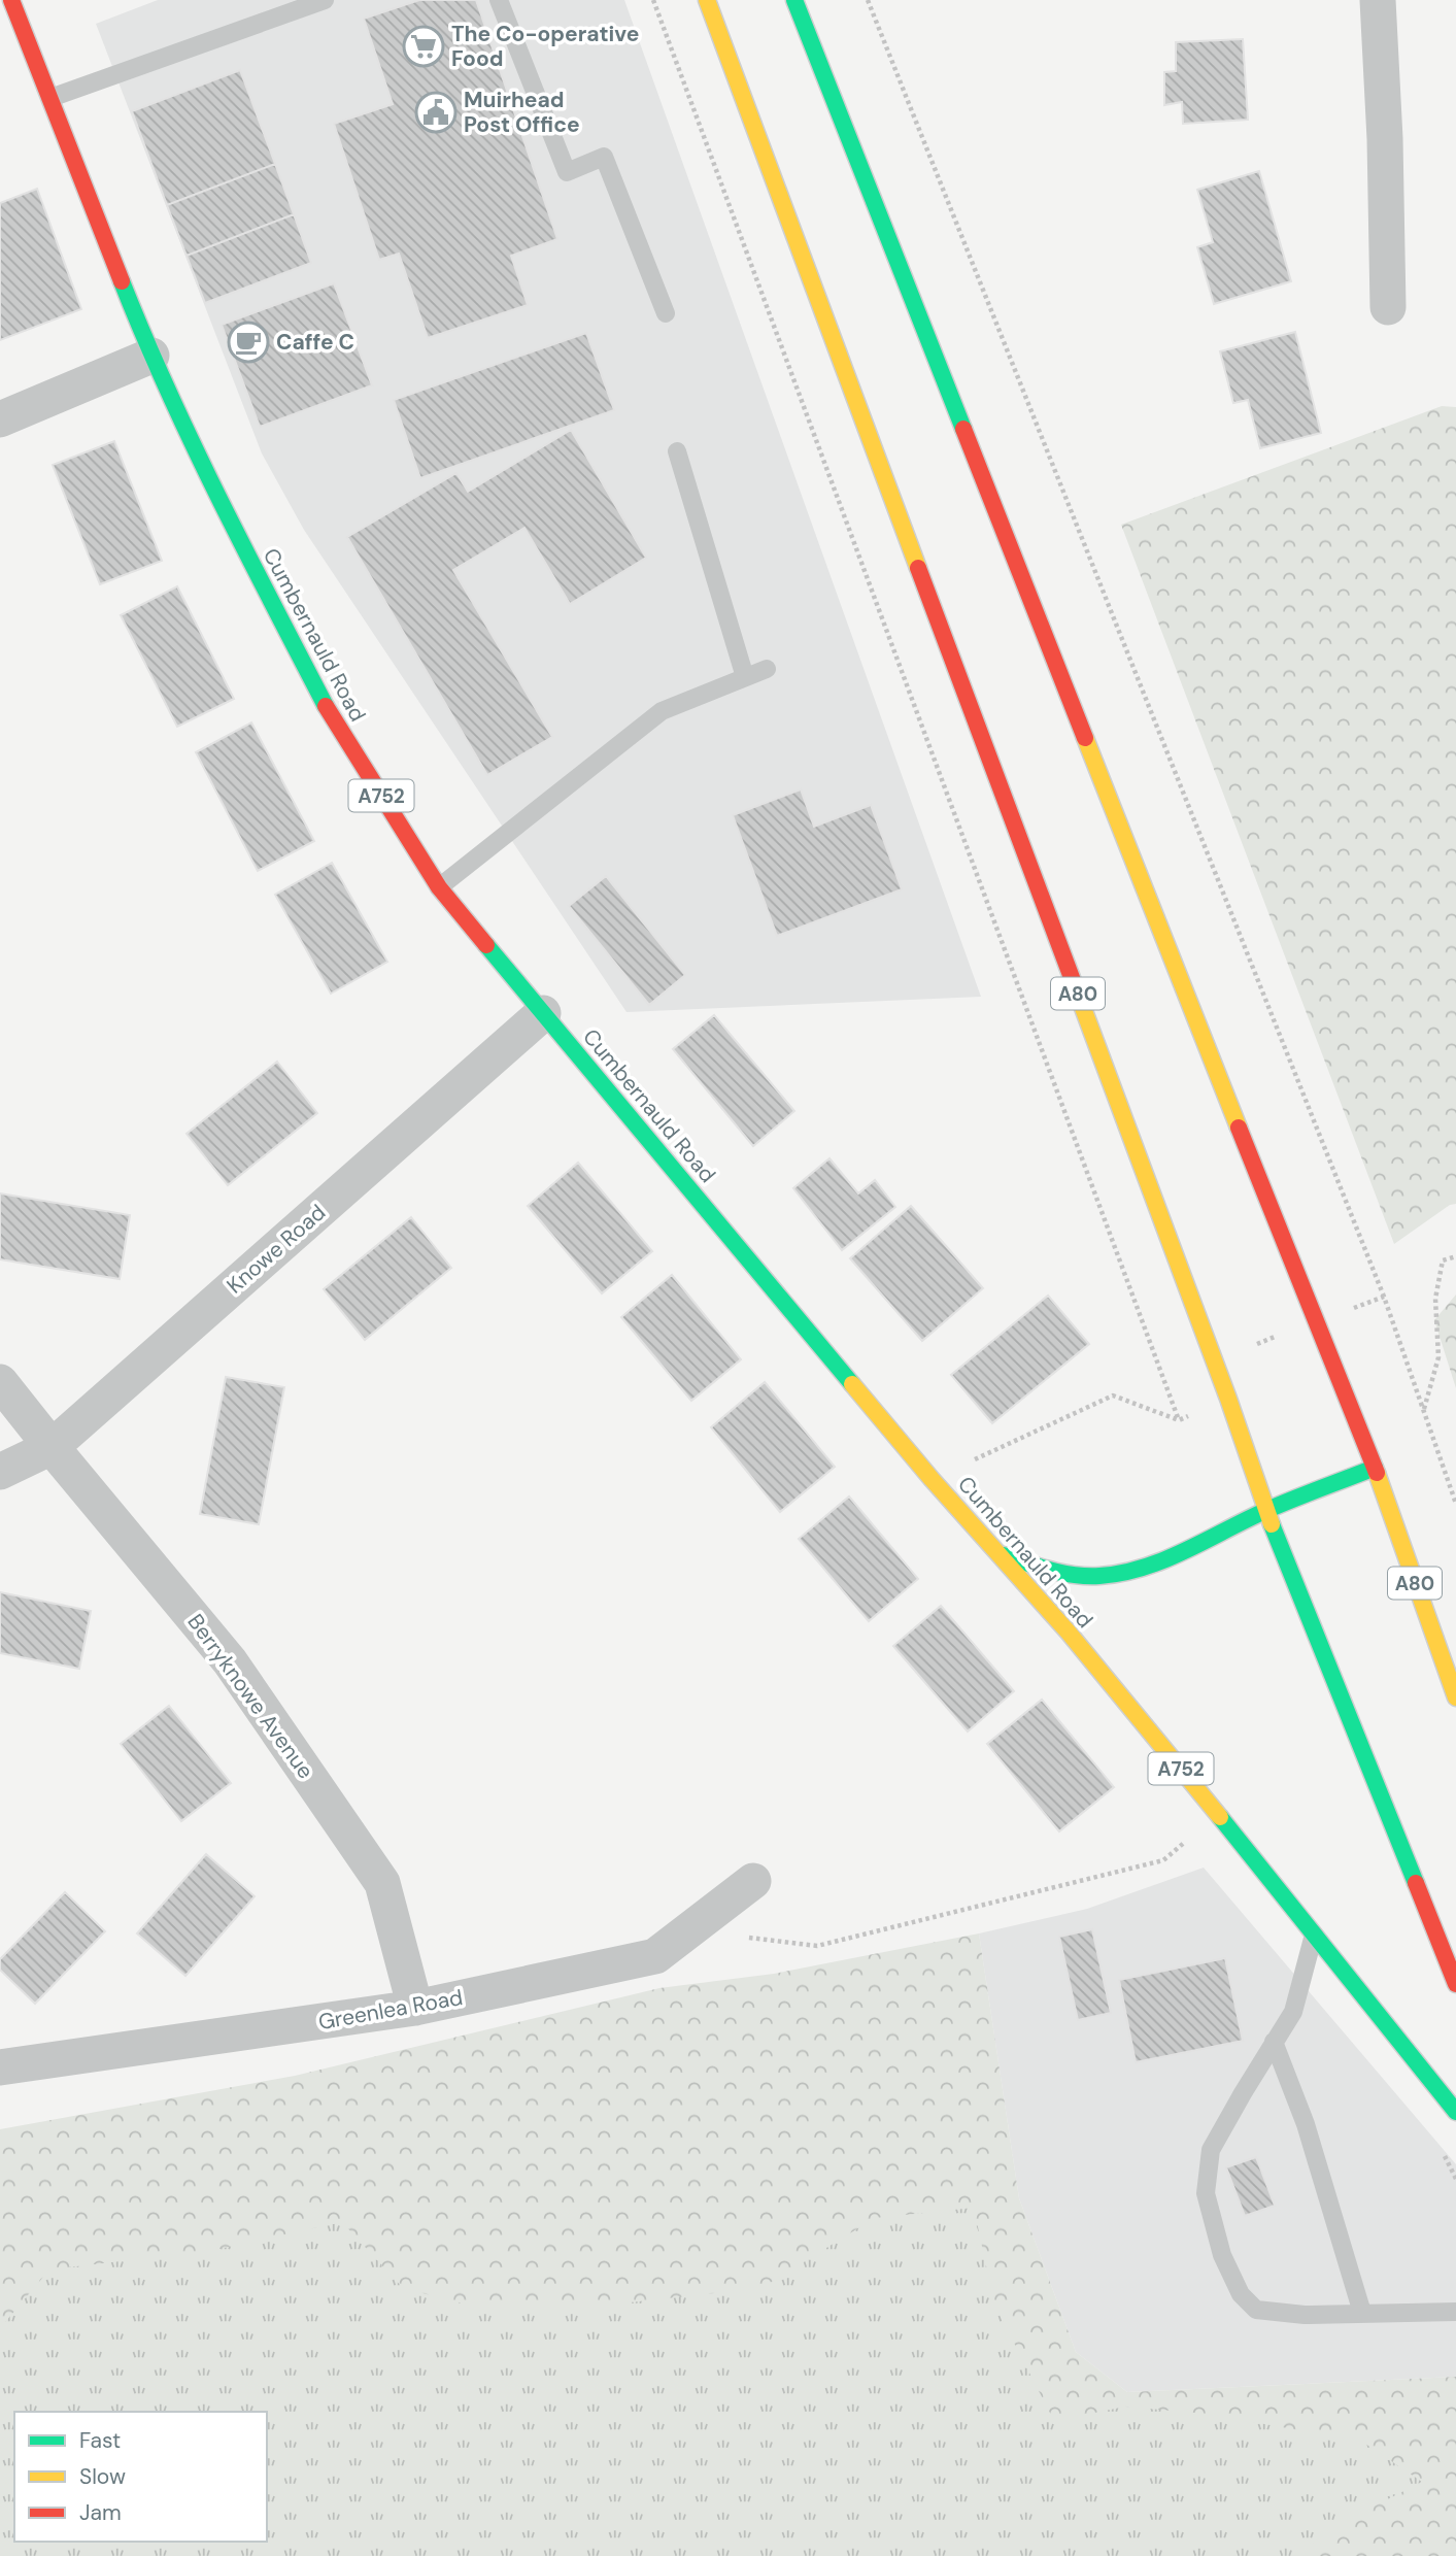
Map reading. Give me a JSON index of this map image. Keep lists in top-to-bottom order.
{
  "streets": {
    "main road": ["Cumbernauld Road", "A752", "A80"],
    "street": ["Knowe Road", "Berryknowe Avenue", "Greenlea Road"]
  },
  "crossings": [
    ["Cumbernauld Road", "A752"],
    ["Cumbernauld Road", "Knowe Road"],
    ["A752", "A80"],
    ["Knowe Road", "Berryknowe Avenue"],
    ["Berryknowe Avenue", "Greenlea Road"]
  ],
  "places": {
    "supermarket": ["The Co-operative Food"],
    "public building": ["Muirhead Post Office"],
    "cafe": ["Caffe C"]
  },
  "legend": ["Fast", "Slow", "Jam"]
}
